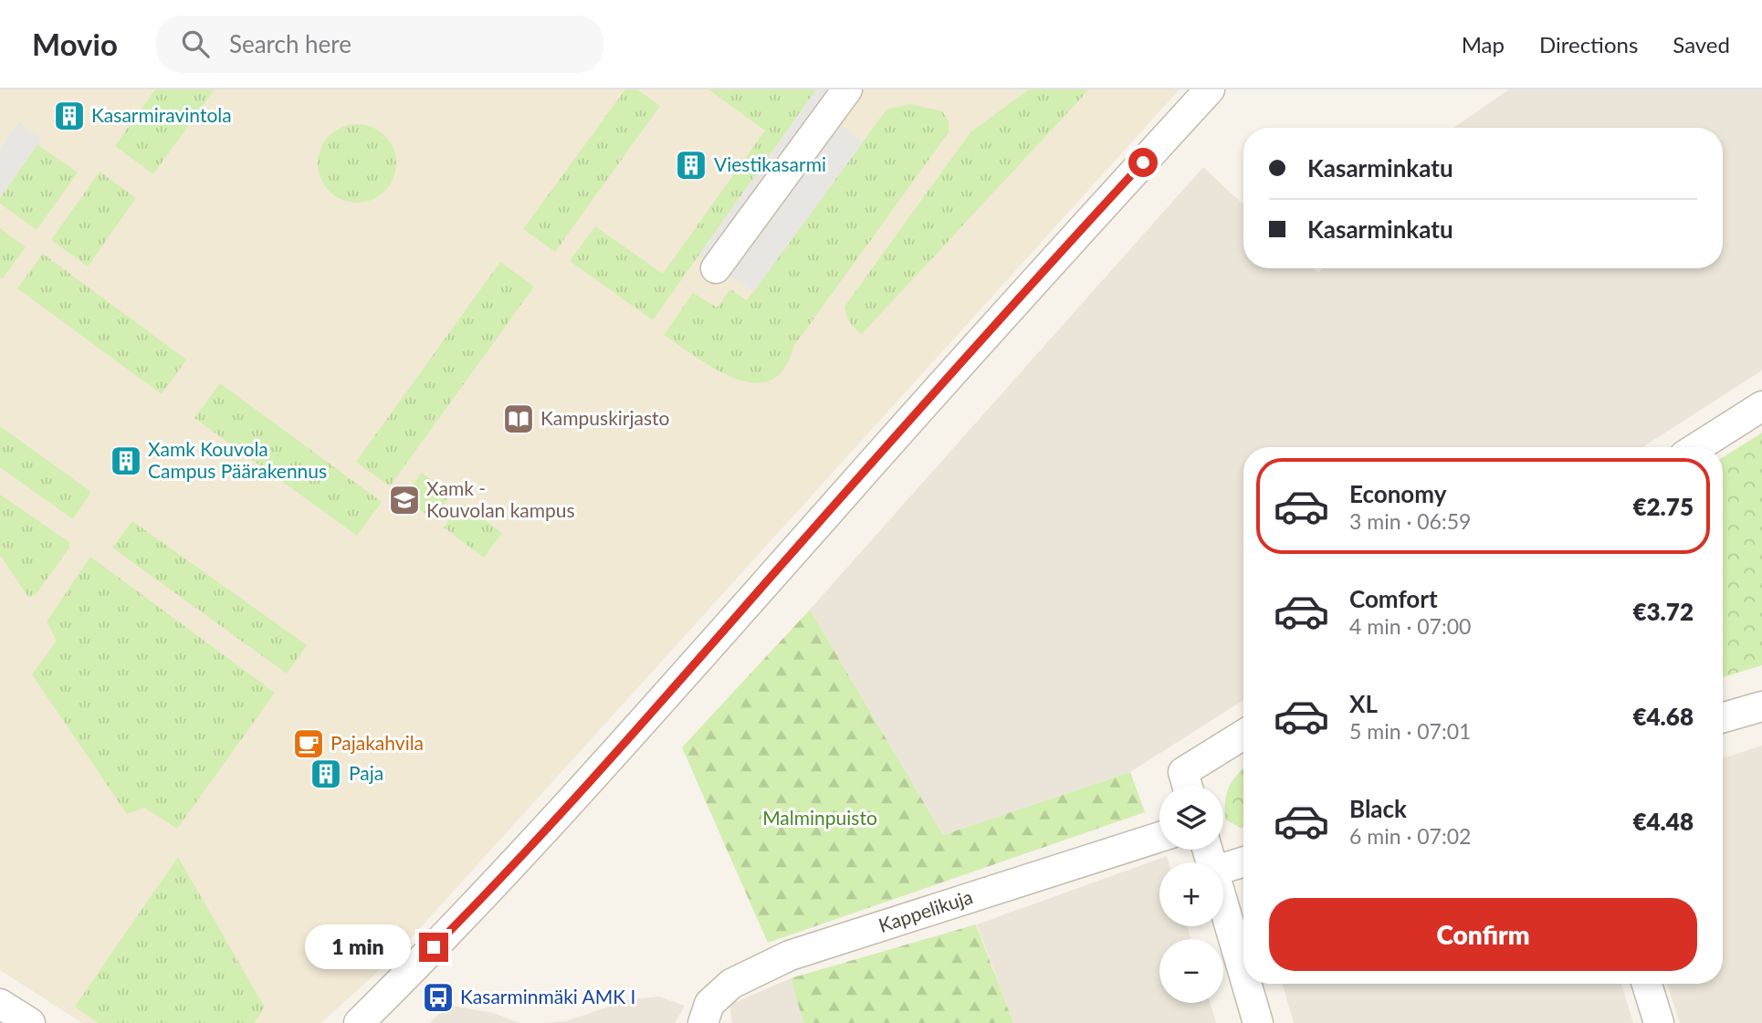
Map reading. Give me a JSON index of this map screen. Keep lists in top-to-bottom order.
{
  "streets": {
    "street": ["Kappelikuja"]
  },
  "parks": ["Malminpuisto"],
  "places": {
    "building": [
      "Kasarmiravintola",
      "Viestikasarmi",
      "Xamk Kouvola Campus Päärakennus",
      "Paja"
    ],
    "library": ["Kampuskirjasto"],
    "school or university": ["Xamk - Kouvolan kampus"],
    "cafe": ["Pajakahvila"],
    "bus stop": ["Kasarminmäki AMK I"]
  },
  "page": {
    "header": "Movio",
    "search": "Search here",
    "nav": ["Map", "Directions", "Saved"],
    "banner": ["Kasarminkatu", "Kasarminkatu"],
    "list": [
      {
        "name": "Economy",
        "note": "3 min · 06:59",
        "value": "€2.75"
      },
      {
        "name": "Comfort",
        "note": "4 min · 07:00",
        "value": "€3.72"
      },
      {
        "name": "XL",
        "note": "5 min · 07:01",
        "value": "€4.68"
      },
      {
        "name": "Black",
        "note": "6 min · 07:02",
        "value": "€4.48"
      }
    ],
    "map_buttons": ["+", "−"],
    "buttons": "Confirm",
    "bubble": "1 min"
  }
}
